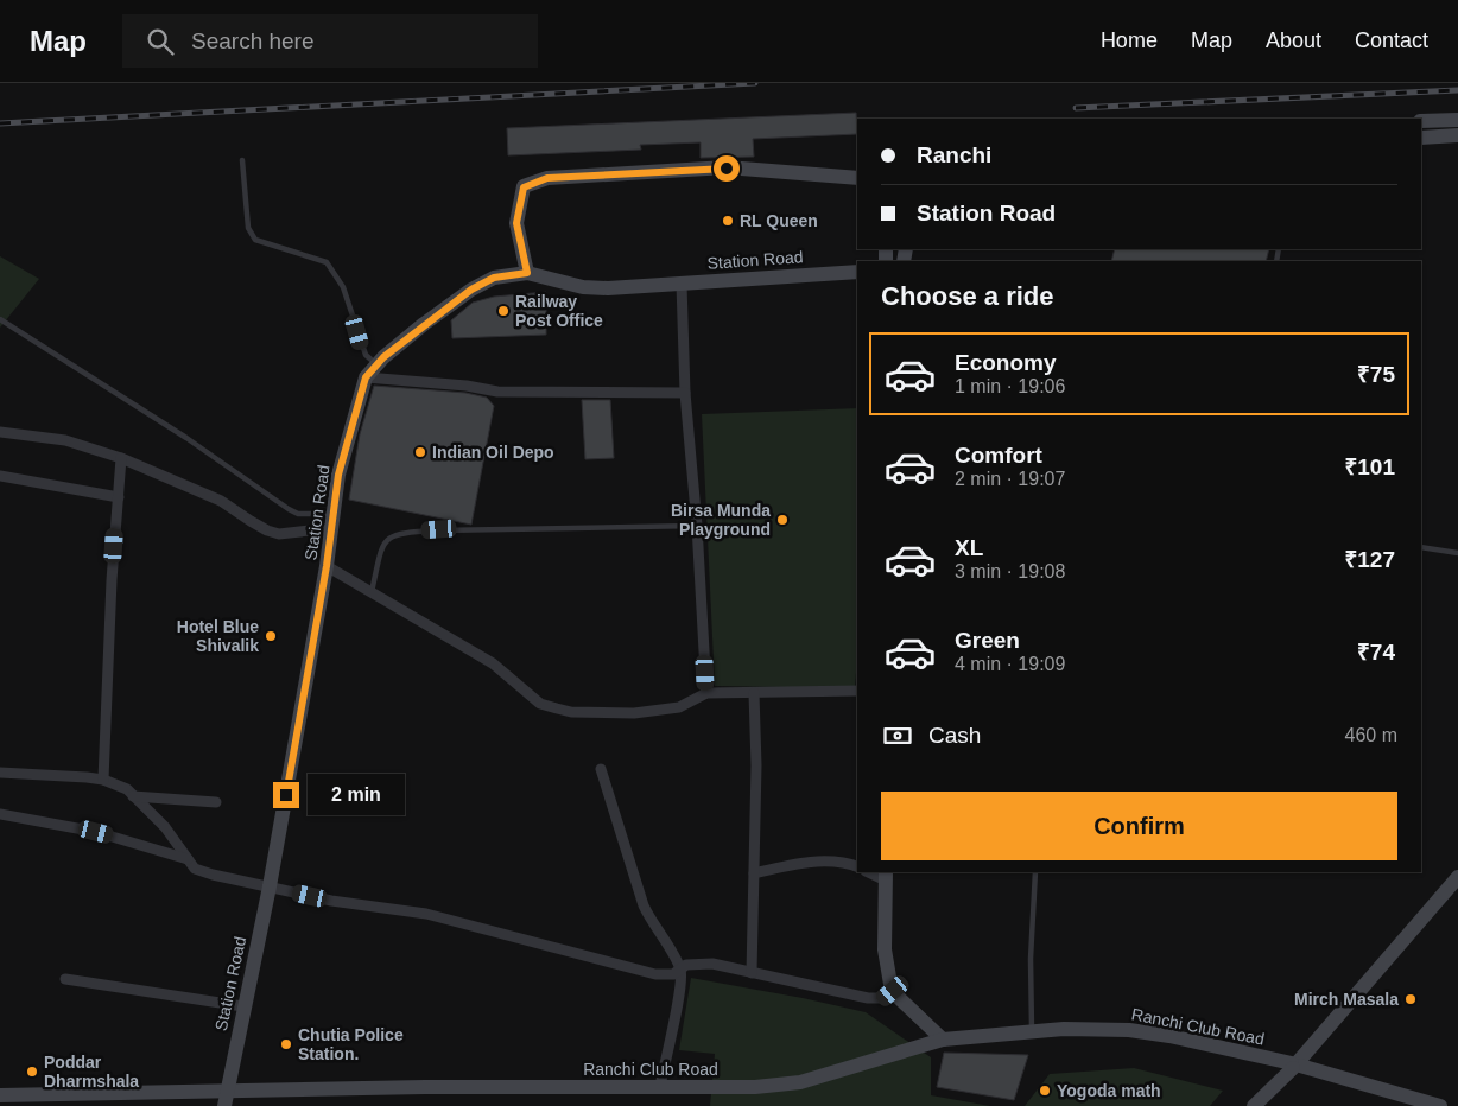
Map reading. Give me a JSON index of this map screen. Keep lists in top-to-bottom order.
{
  "streets": {
    "street": ["Station Road", "Ranchi Club Road"]
  },
  "crossings": [
    ["Station Road", "Ranchi Club Road"]
  ],
  "places": [
    "RL Queen",
    "Railway Post Office",
    "Indian Oil Depo",
    "Birsa Munda Playground",
    "Hotel Blue Shivalik",
    "Mirch Masala",
    "Chutia Police Station.",
    "Poddar Dharmshala",
    "Yogoda math"
  ],
  "page": {
    "header": "Map",
    "search": "Search here",
    "nav": [
      "Home",
      "Map",
      "About",
      "Contact"
    ],
    "banner": ["Ranchi", "Station Road"],
    "heading": "Choose a ride",
    "list": [
      {
        "name": "Economy",
        "note": "1 min · 19:06",
        "value": "₹75"
      },
      {
        "name": "Comfort",
        "note": "2 min · 19:07",
        "value": "₹101"
      },
      {
        "name": "XL",
        "note": "3 min · 19:08",
        "value": "₹127"
      },
      {
        "name": "Green",
        "note": "4 min · 19:09",
        "value": "₹74"
      }
    ],
    "pay": ["Cash", "460 m"],
    "bubble": "2 min",
    "buttons": "Confirm"
  }
}
